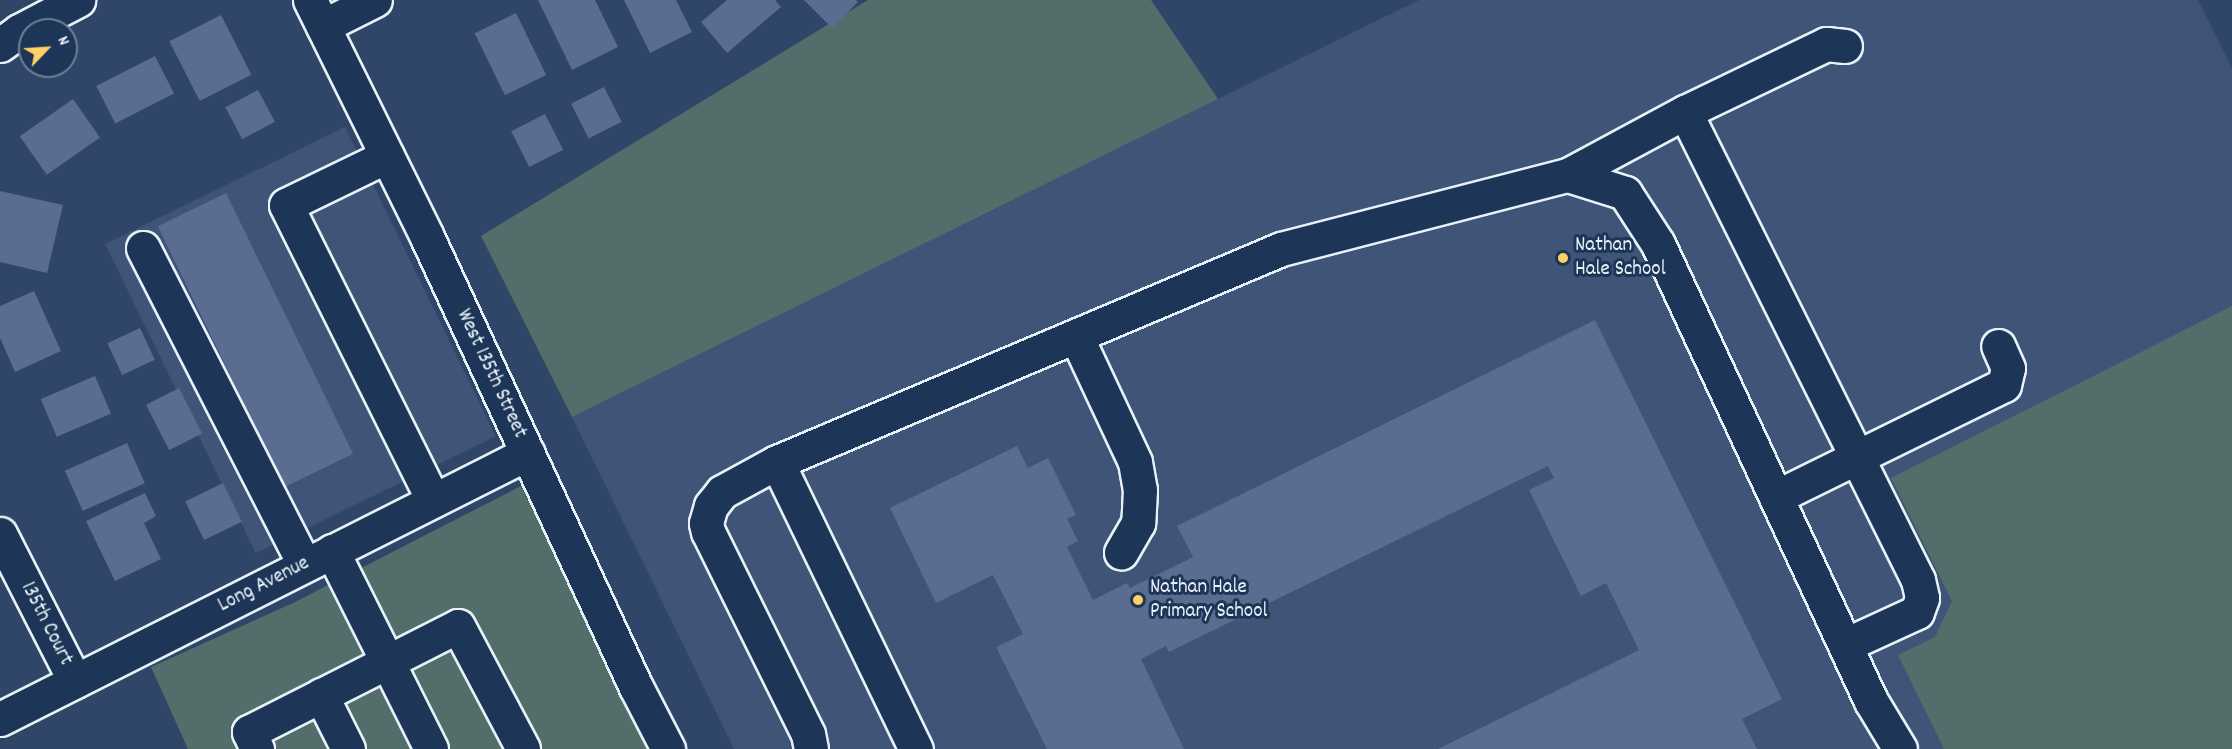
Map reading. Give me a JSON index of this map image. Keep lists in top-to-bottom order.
{
  "streets": {
    "street": ["West 135th Street", "Long Avenue", "135th Court"]
  },
  "crossings": [
    ["West 135th Street", "Long Avenue"],
    ["Long Avenue", "135th Court"]
  ],
  "places": ["Nathan Hale School", "Nathan Hale Primary School"],
  "north": "top right"
}
